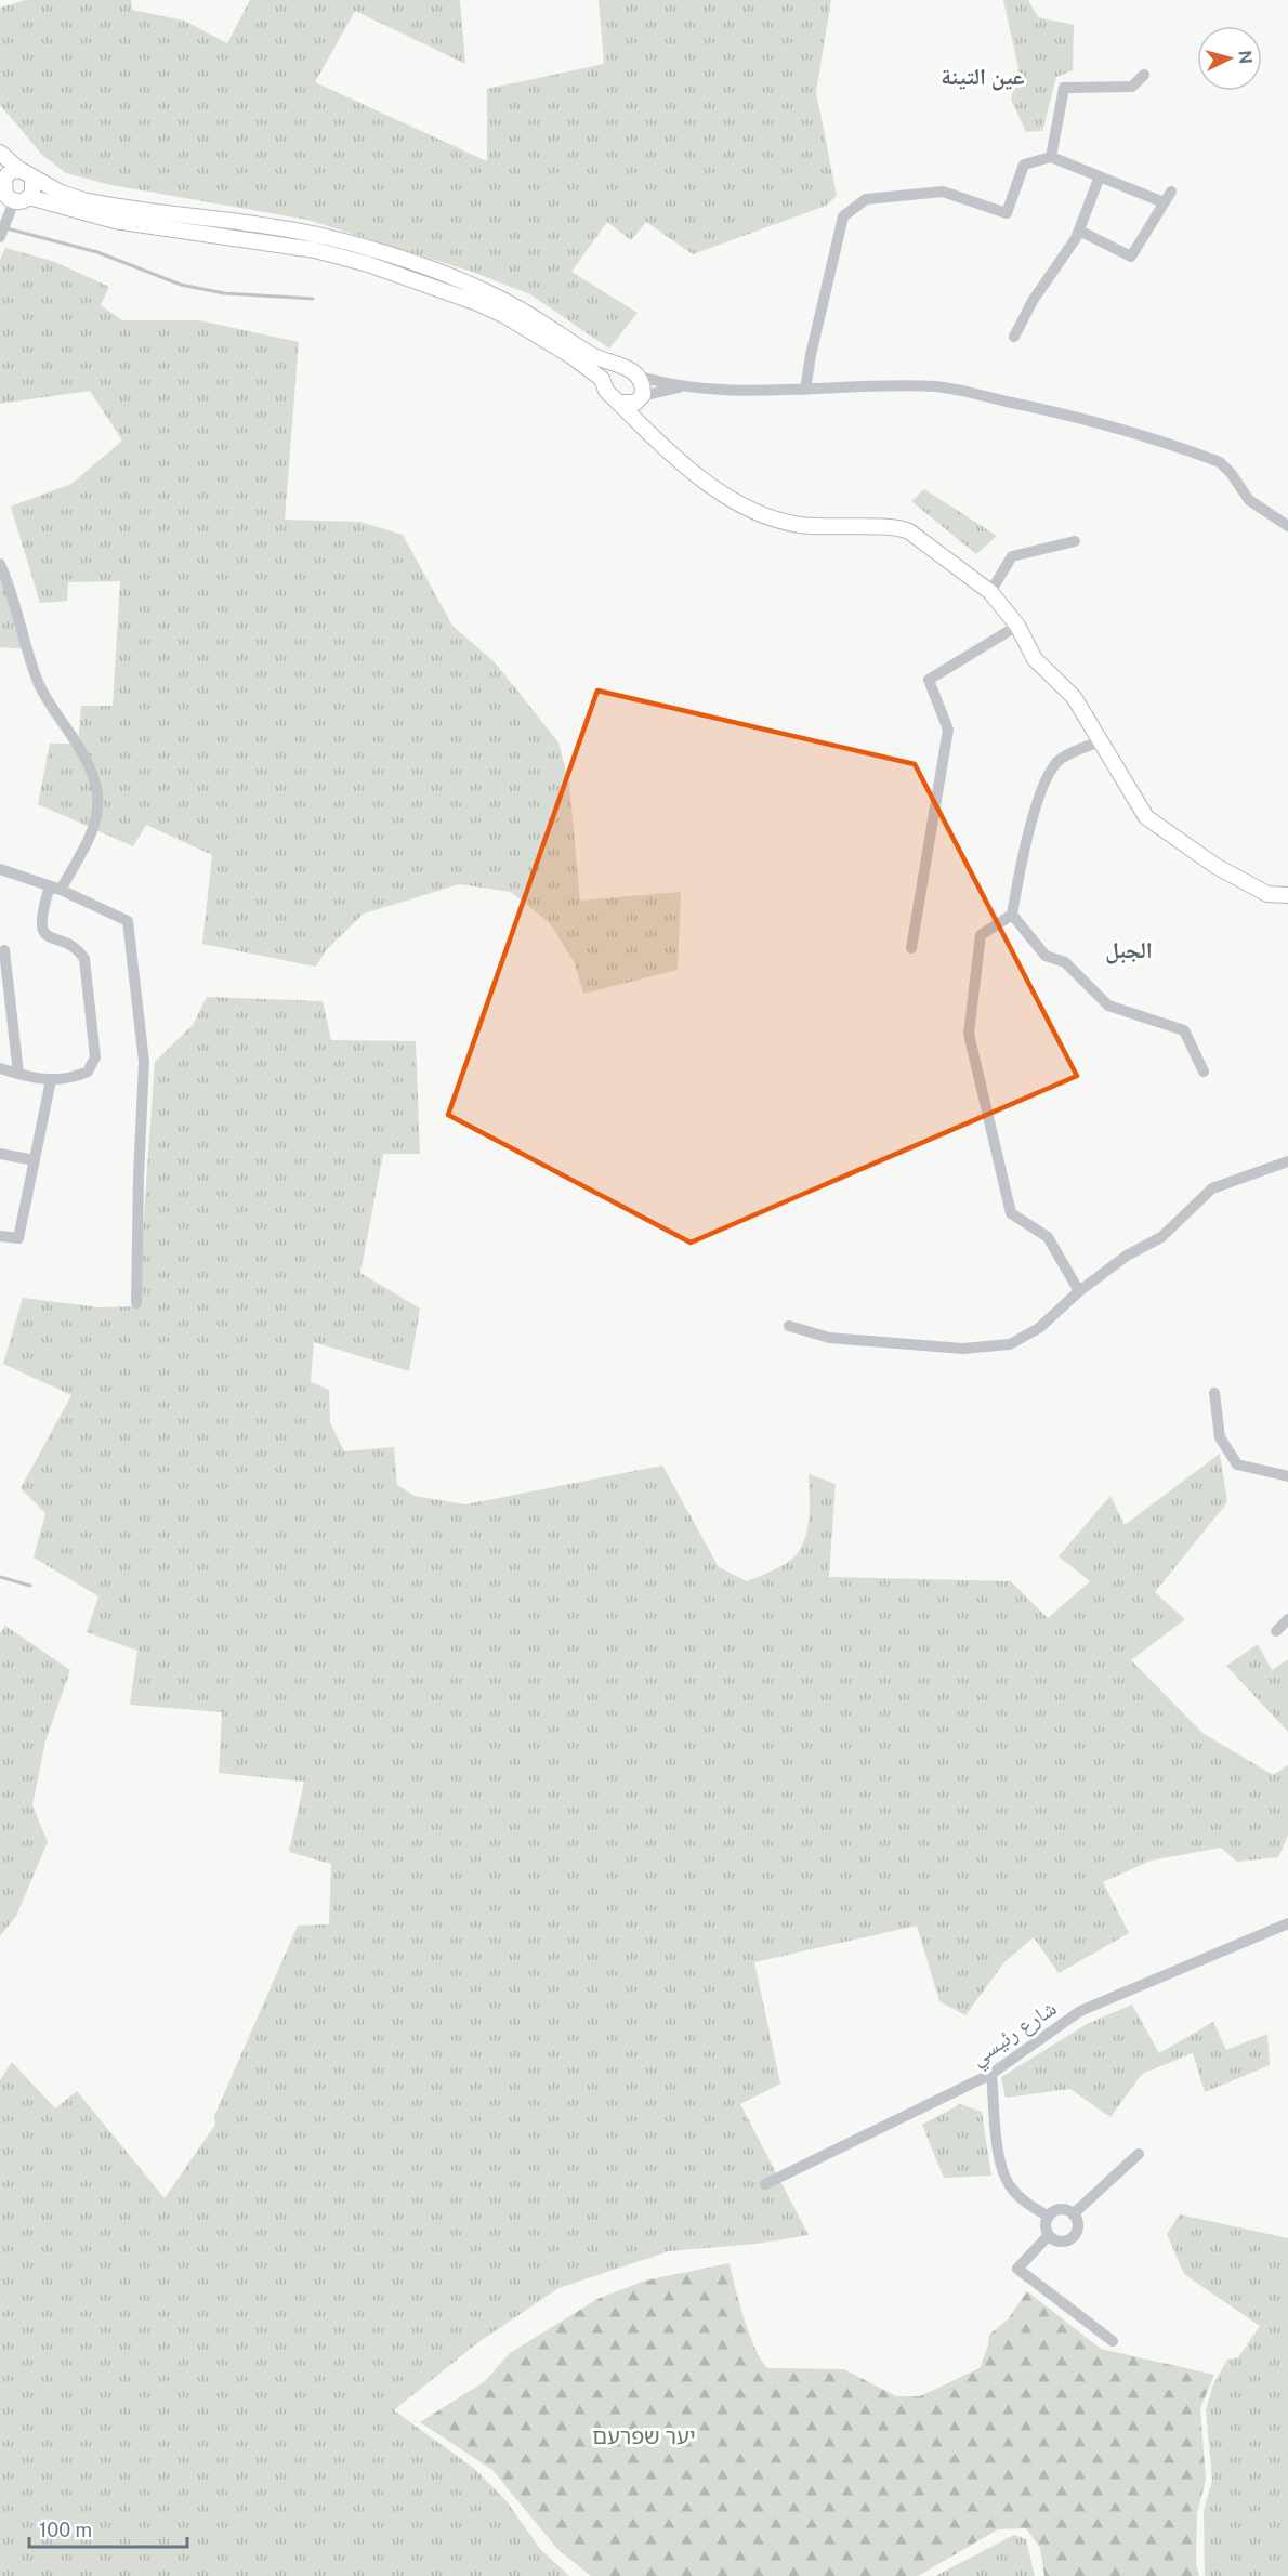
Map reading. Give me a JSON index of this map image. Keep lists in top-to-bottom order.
{
  "streets": {
    "street": ["شارع رئيسي"]
  },
  "districts": ["عين التينة", "الجبل"],
  "parks": ["יער שפרעם"],
  "scale_bar": "100 m",
  "north": "right"
}
